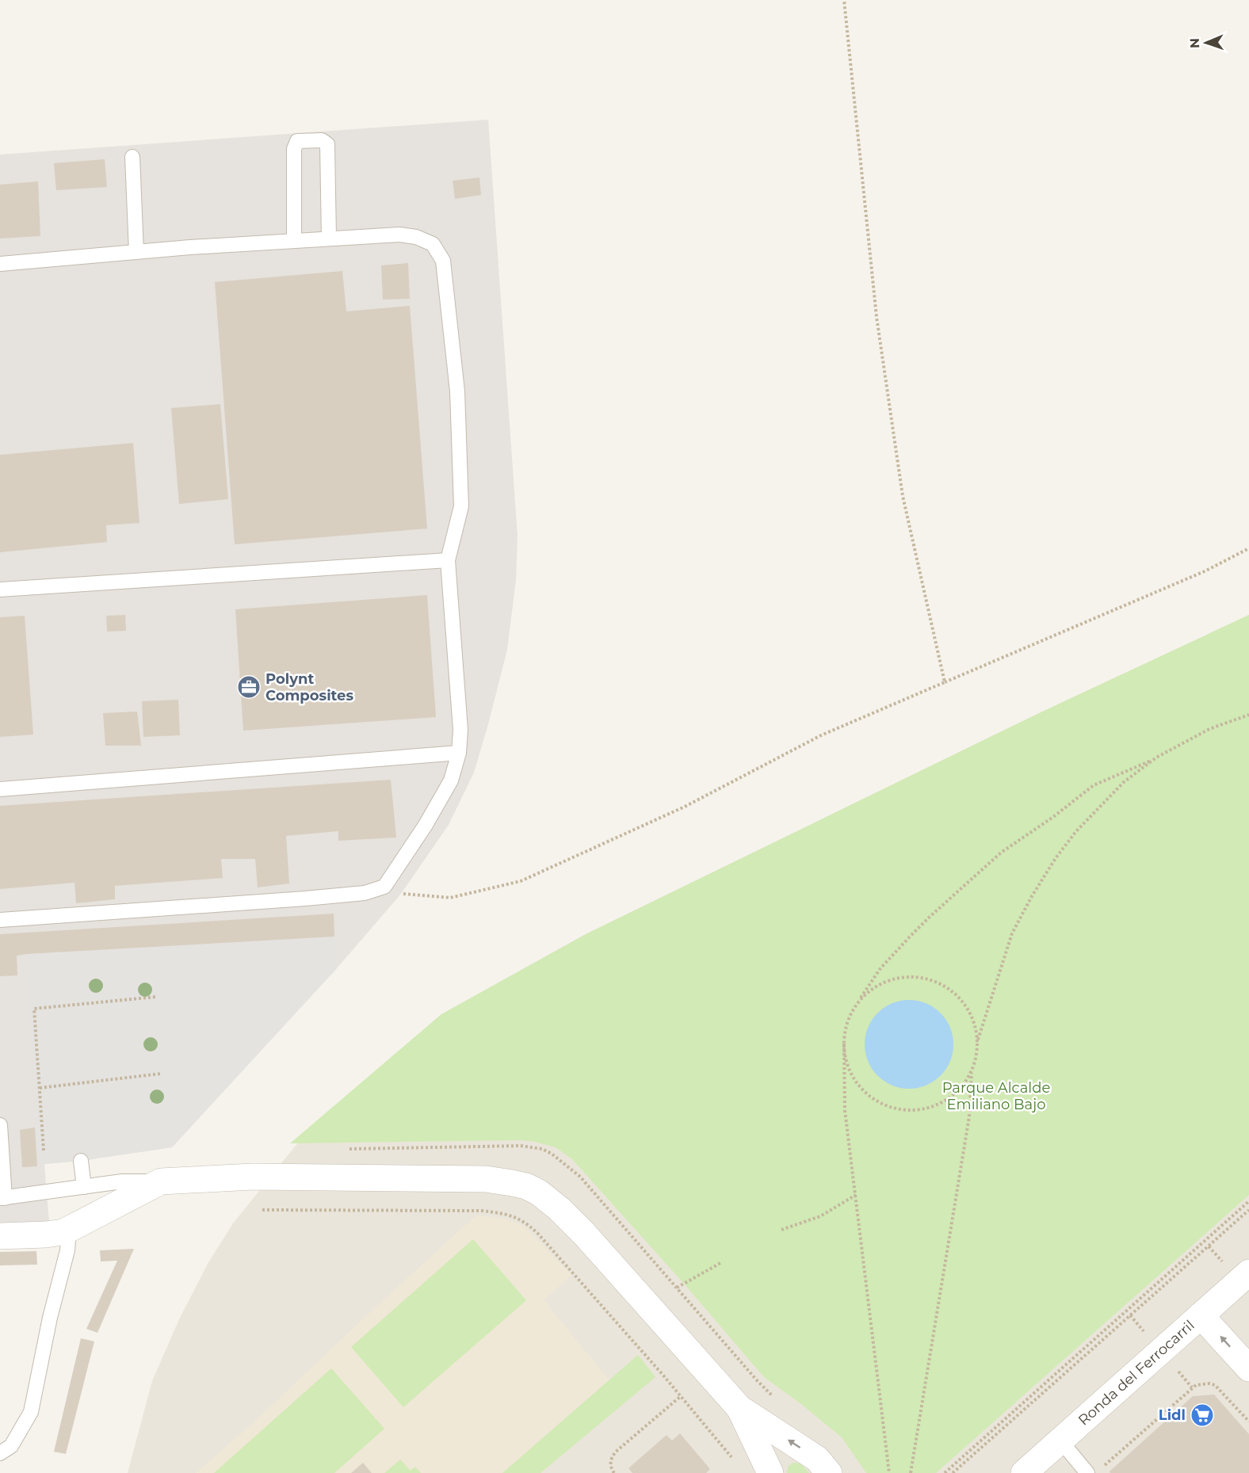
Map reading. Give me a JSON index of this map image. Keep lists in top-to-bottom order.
{
  "streets": {
    "street": ["Ronda del Ferrocarril"]
  },
  "parks": ["Parque Alcalde Emiliano Bajo"],
  "places": {
    "office": ["Polynt Composites"],
    "supermarket": ["Lidl"]
  },
  "north": "left"
}
